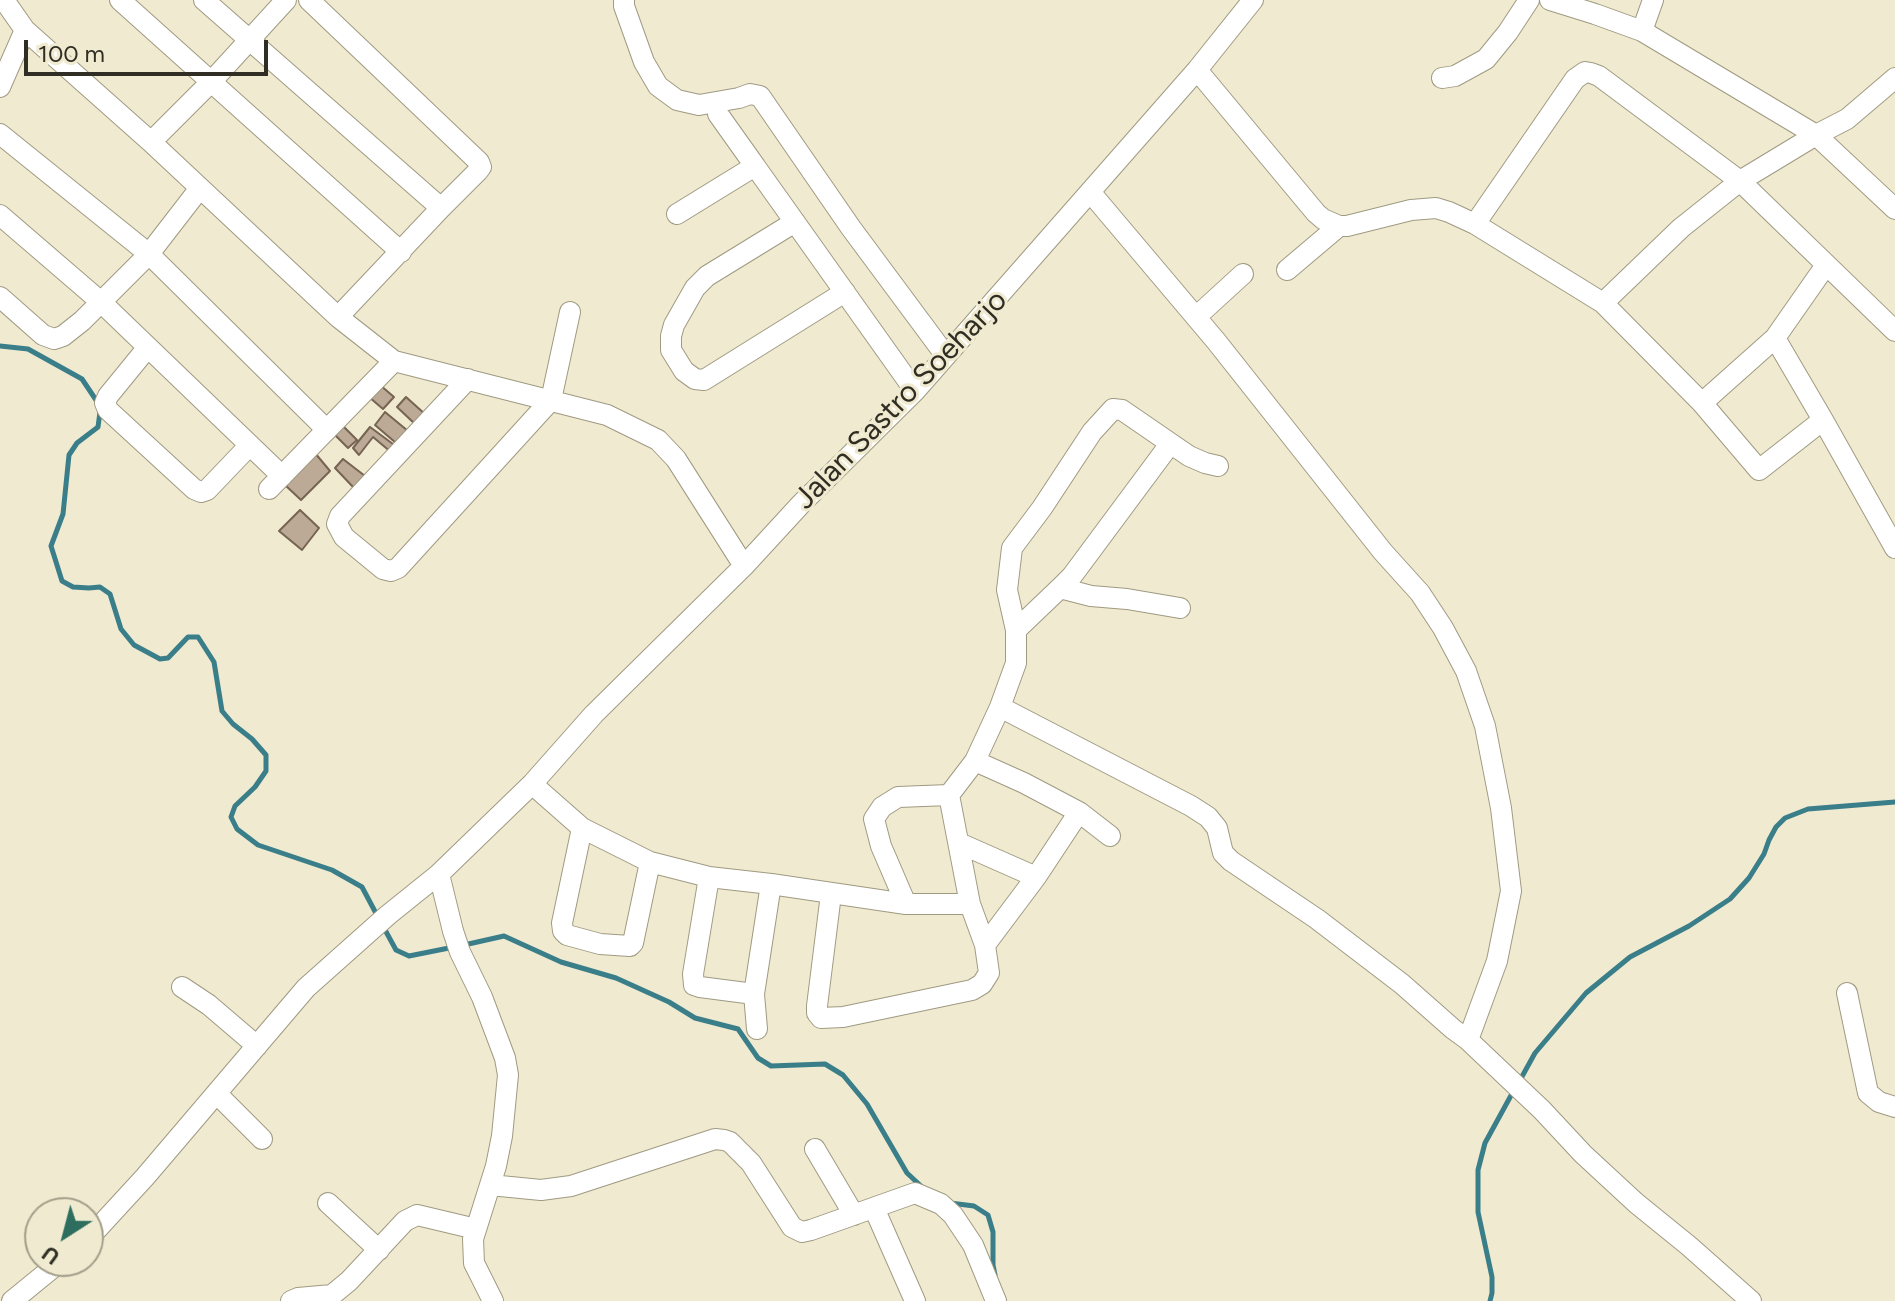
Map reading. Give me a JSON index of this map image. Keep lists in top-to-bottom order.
{
  "streets": {
    "street": ["Jalan Sastro Soeharjo"]
  },
  "scale_bar": "100 m",
  "north": "bottom left"
}
